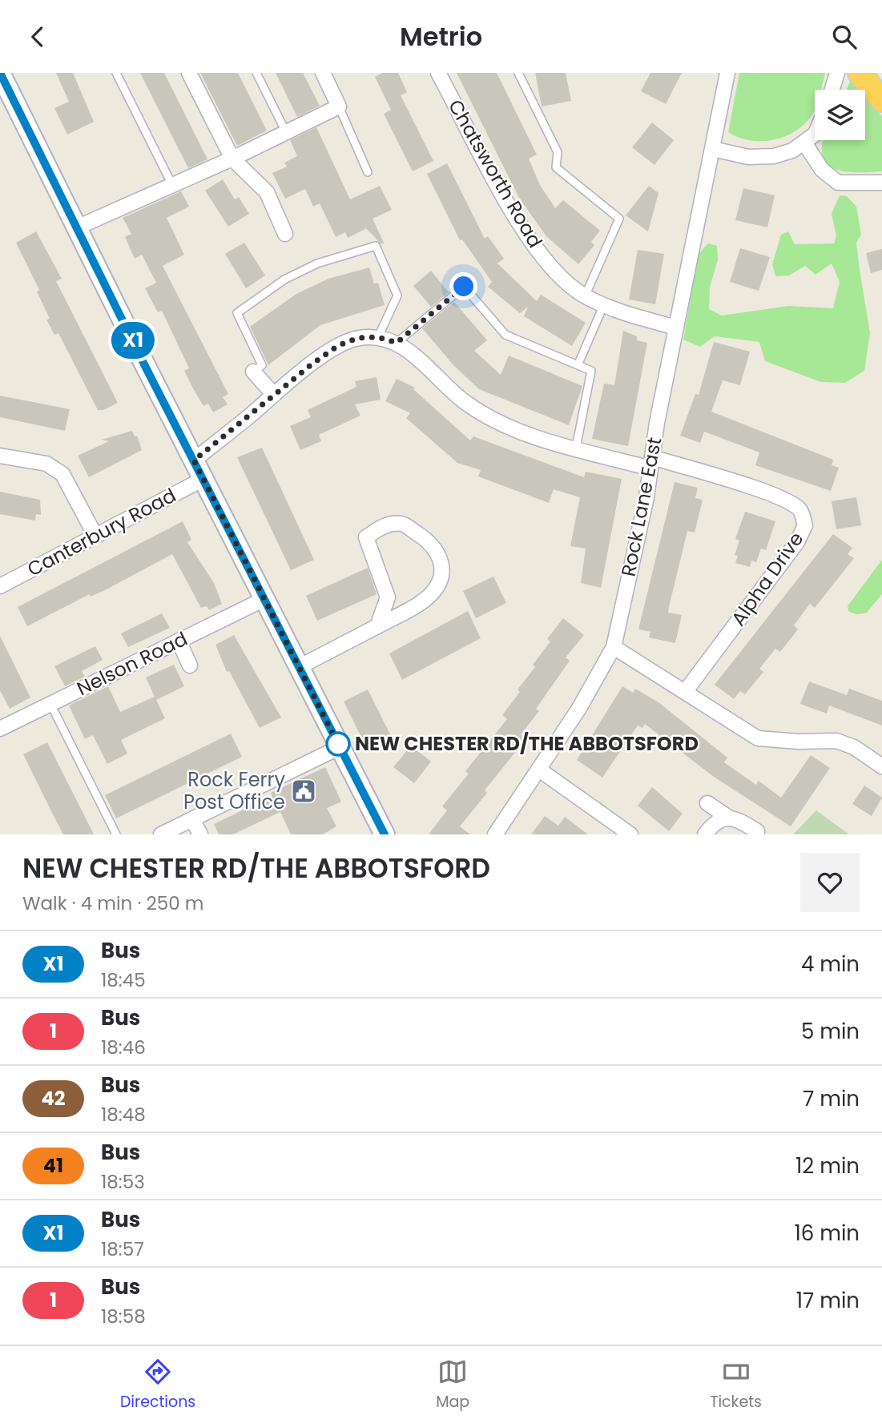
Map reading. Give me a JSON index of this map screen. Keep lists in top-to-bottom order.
{
  "streets": {
    "street": [
      "Chatsworth Road",
      "Rock Lane East",
      "Canterbury Road",
      "Alpha Drive",
      "Nelson Road"
    ]
  },
  "crossings": [
    ["Chatsworth Road", "Rock Lane East"],
    ["Rock Lane East", "Alpha Drive"]
  ],
  "places": {
    "other": ["NEW CHESTER RD/THE ABBOTSFORD"],
    "public building": ["Rock Ferry Post Office"]
  },
  "lines": ["bus line X1"],
  "page": {
    "header": "Metrio",
    "on_map": "X1",
    "heading": ["NEW CHESTER RD/THE ABBOTSFORD", "Walk · 4 min · 250 m"],
    "list": [
      {
        "mark": "X1",
        "name": "Bus",
        "note": "18:45",
        "value": "4 min"
      },
      {
        "mark": "1",
        "name": "Bus",
        "note": "18:46",
        "value": "5 min"
      },
      {
        "mark": "42",
        "name": "Bus",
        "note": "18:48",
        "value": "7 min"
      },
      {
        "mark": "41",
        "name": "Bus",
        "note": "18:53",
        "value": "12 min"
      },
      {
        "mark": "X1",
        "name": "Bus",
        "note": "18:57",
        "value": "16 min"
      },
      {
        "mark": "1",
        "name": "Bus",
        "note": "18:58",
        "value": "17 min"
      }
    ],
    "tabs": ["Directions", "Map", "Tickets"]
  }
}
